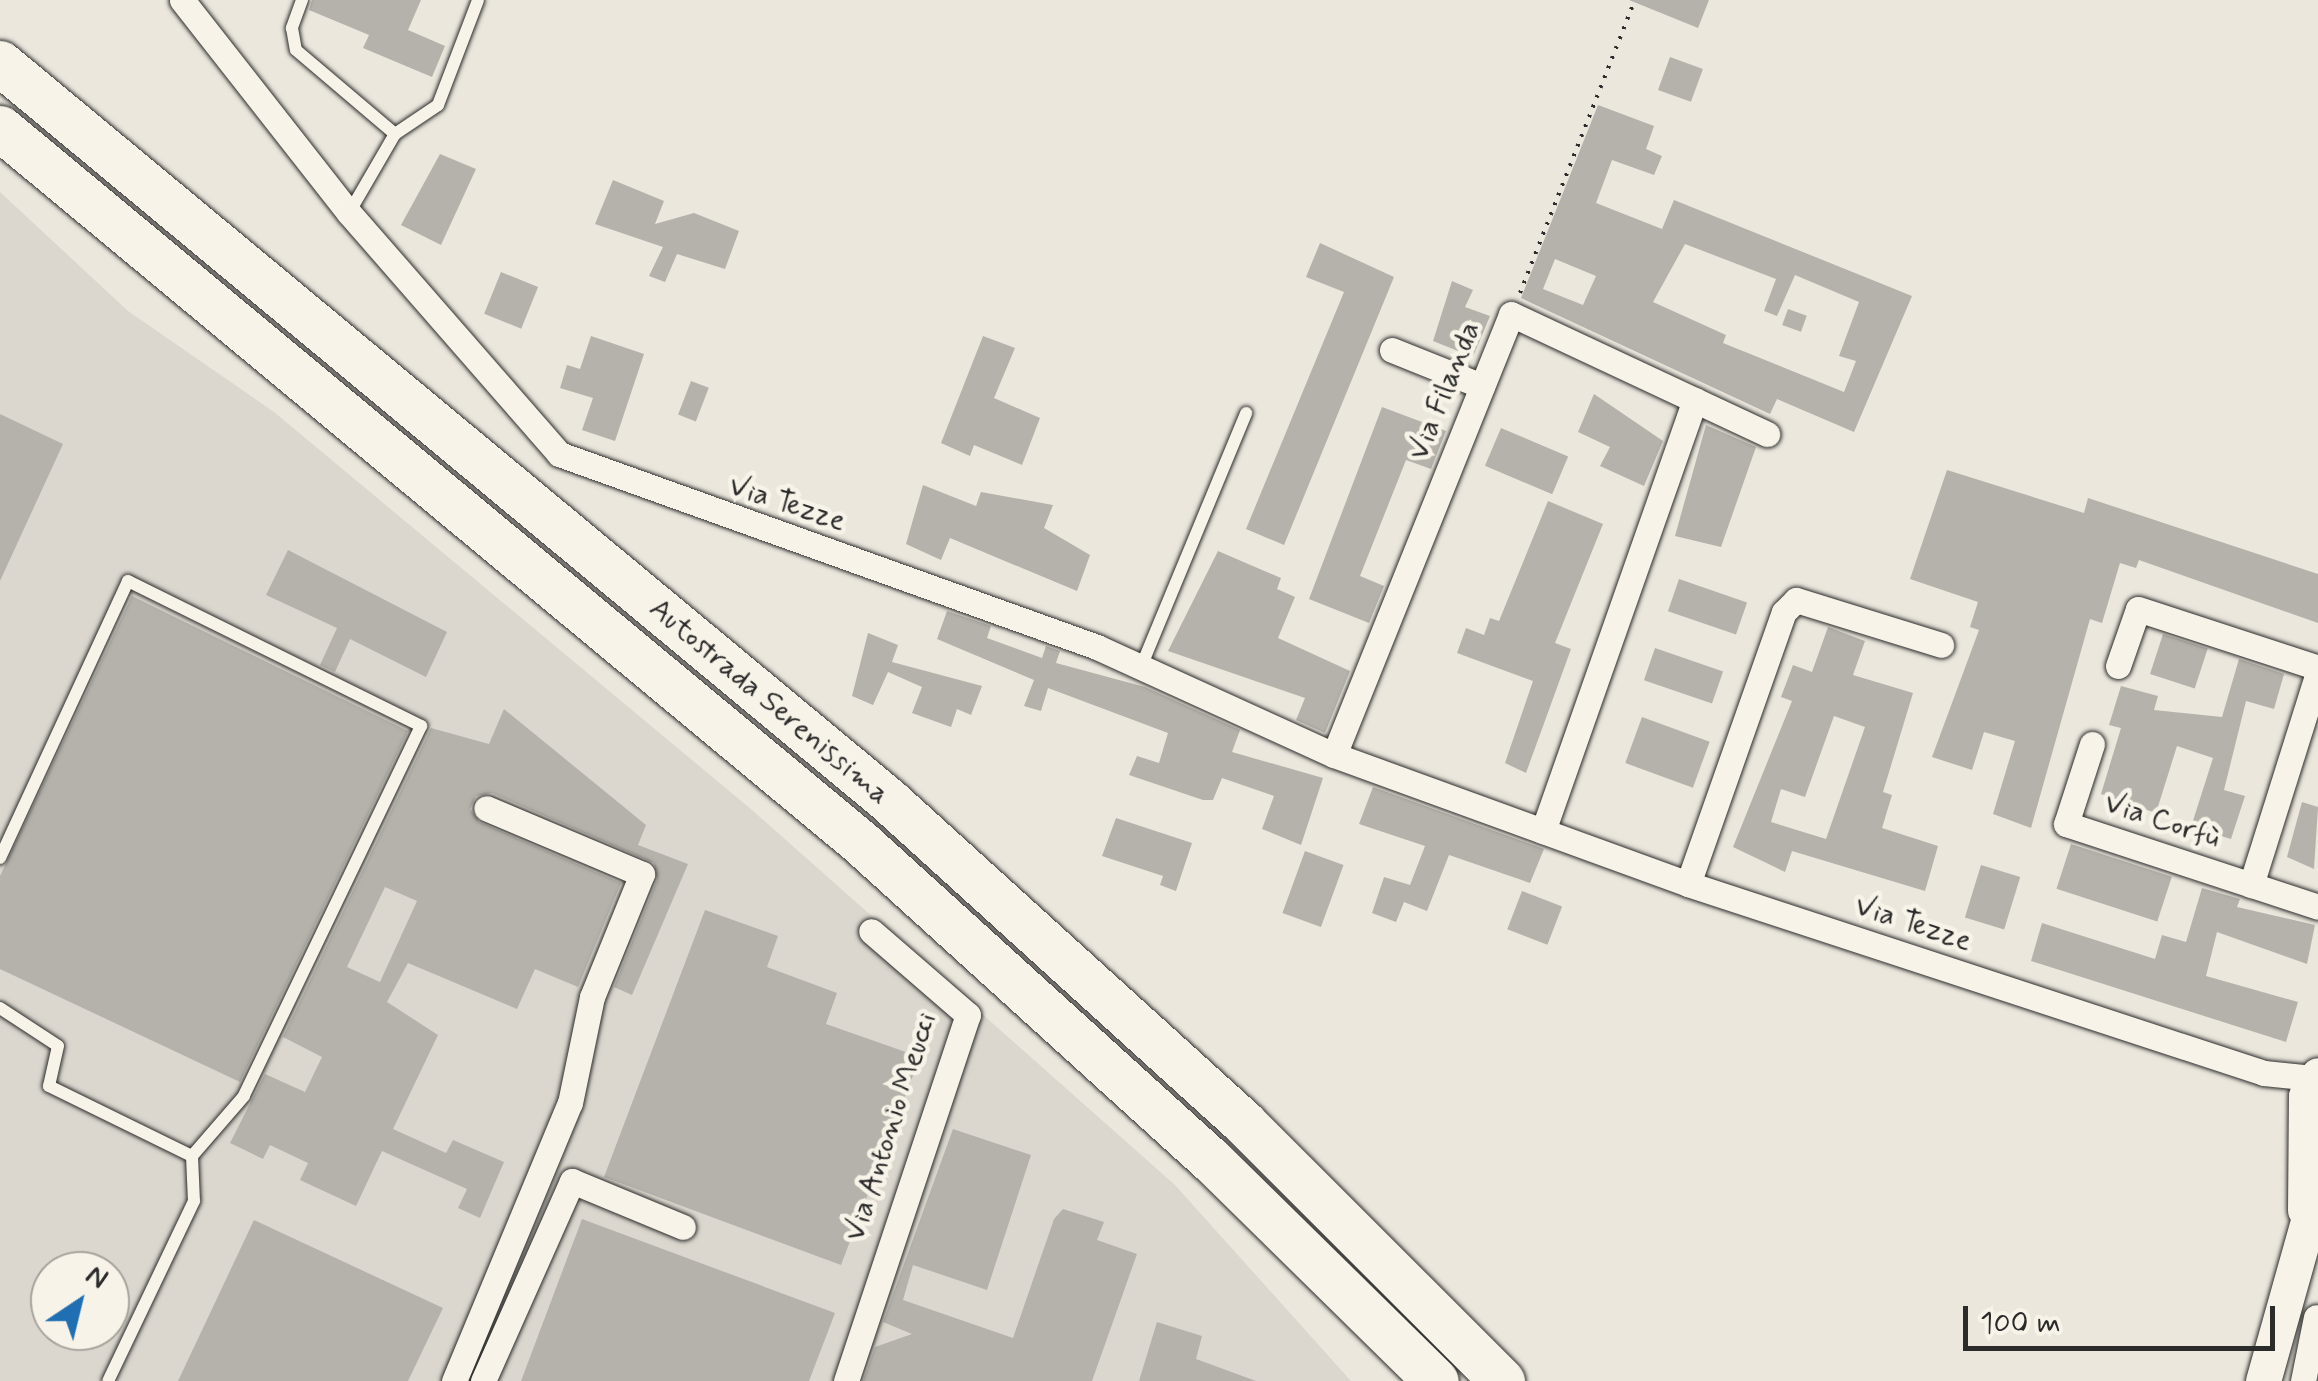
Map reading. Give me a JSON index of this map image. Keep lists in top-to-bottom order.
{
  "streets": {
    "highway": ["Autostrada Serenissima"],
    "street": [
      "Via Filanda",
      "Via Tezze",
      "Via Corfù",
      "Via Antonio Meucci"
    ]
  },
  "crossings": [
    ["Via Filanda", "Via Tezze"]
  ],
  "scale_bar": "100 m",
  "north": "top right"
}
